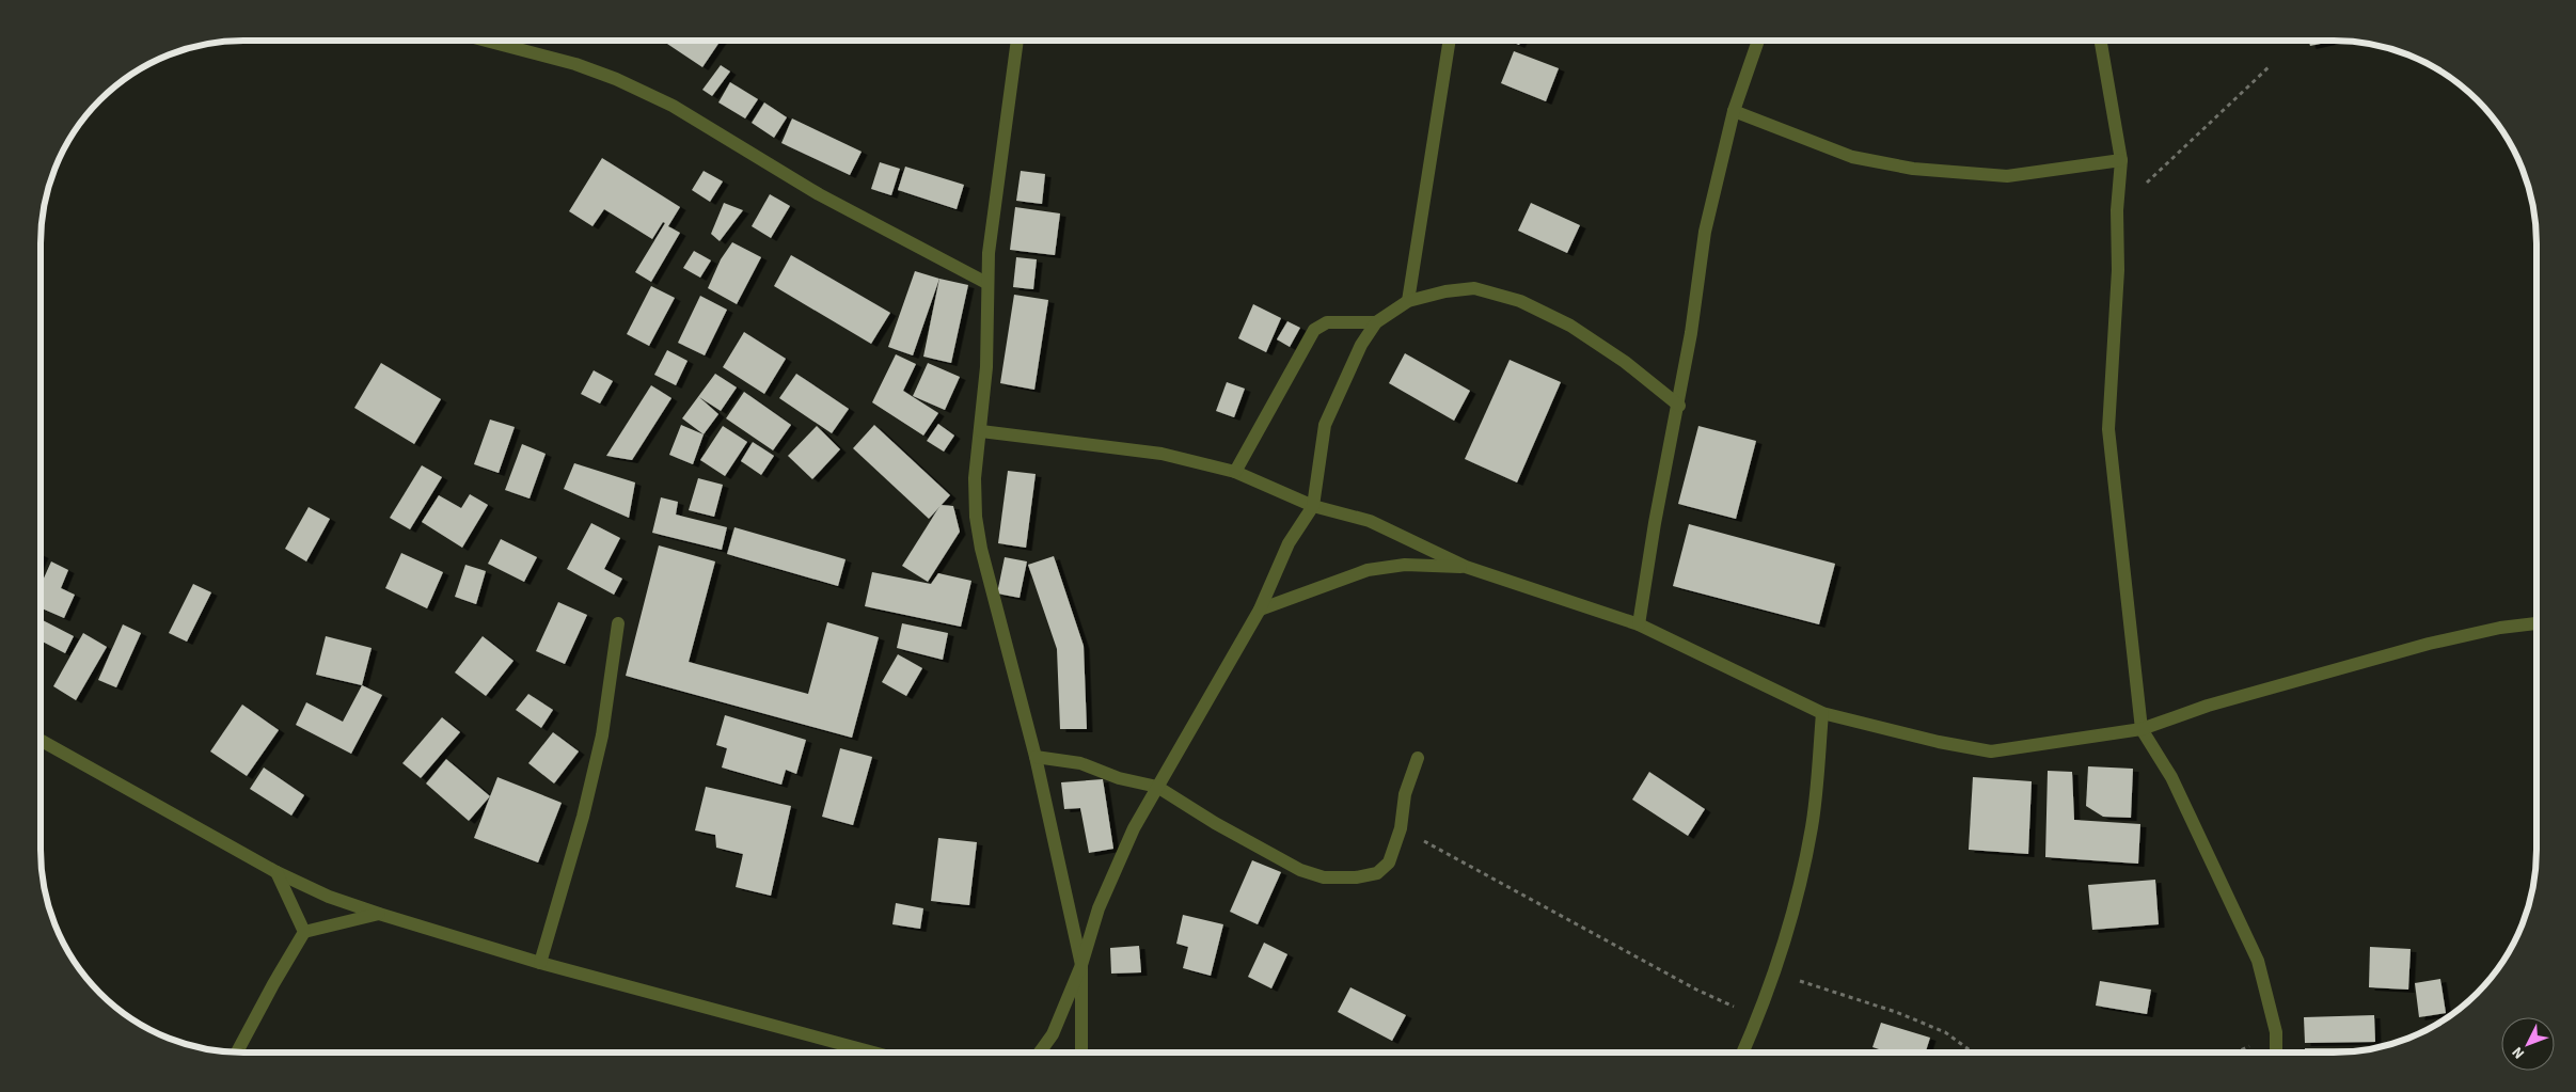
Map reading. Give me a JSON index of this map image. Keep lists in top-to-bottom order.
{
  "north": "bottom left"
}
